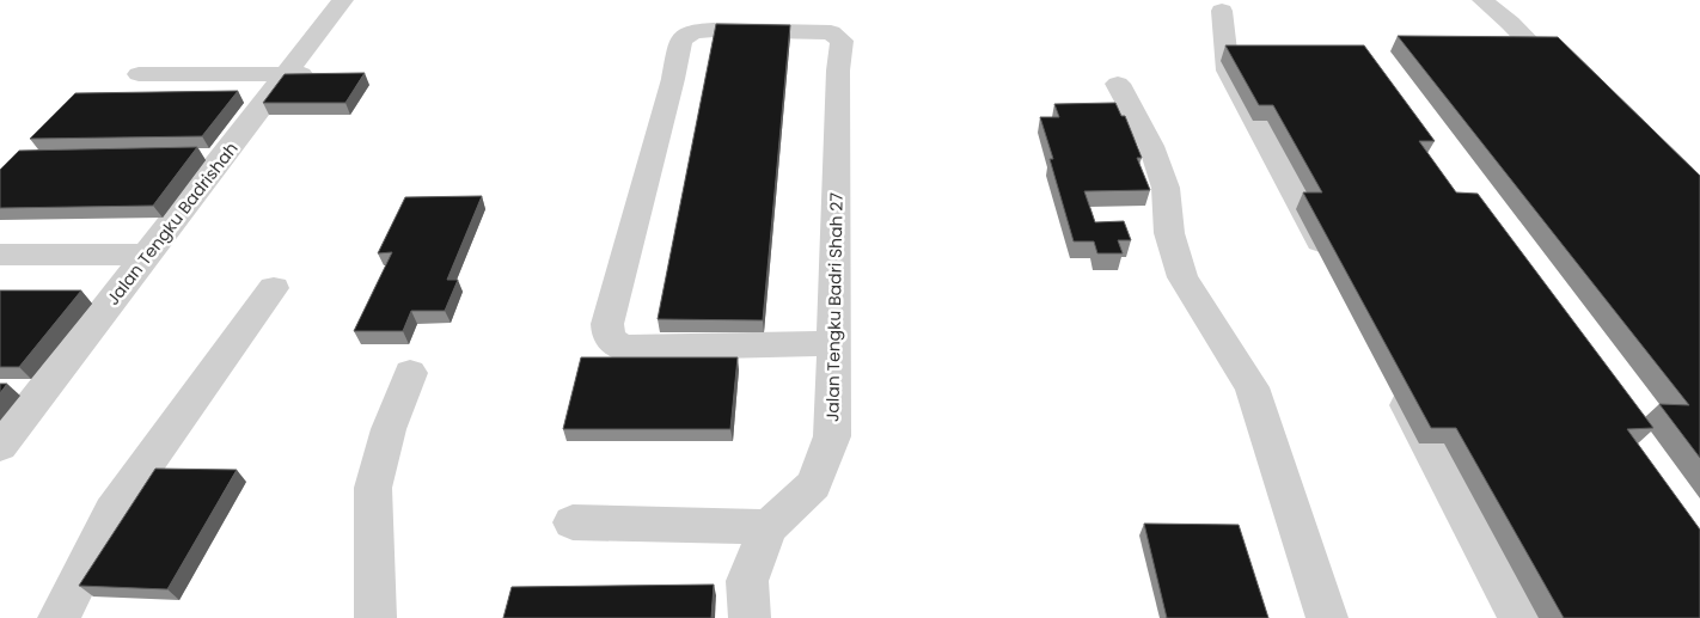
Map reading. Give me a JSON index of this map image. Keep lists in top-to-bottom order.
{
  "streets": {
    "street": ["Jalan Tengku Badrishah", "Jalan Tengku Badri Shah 27"]
  }
}
